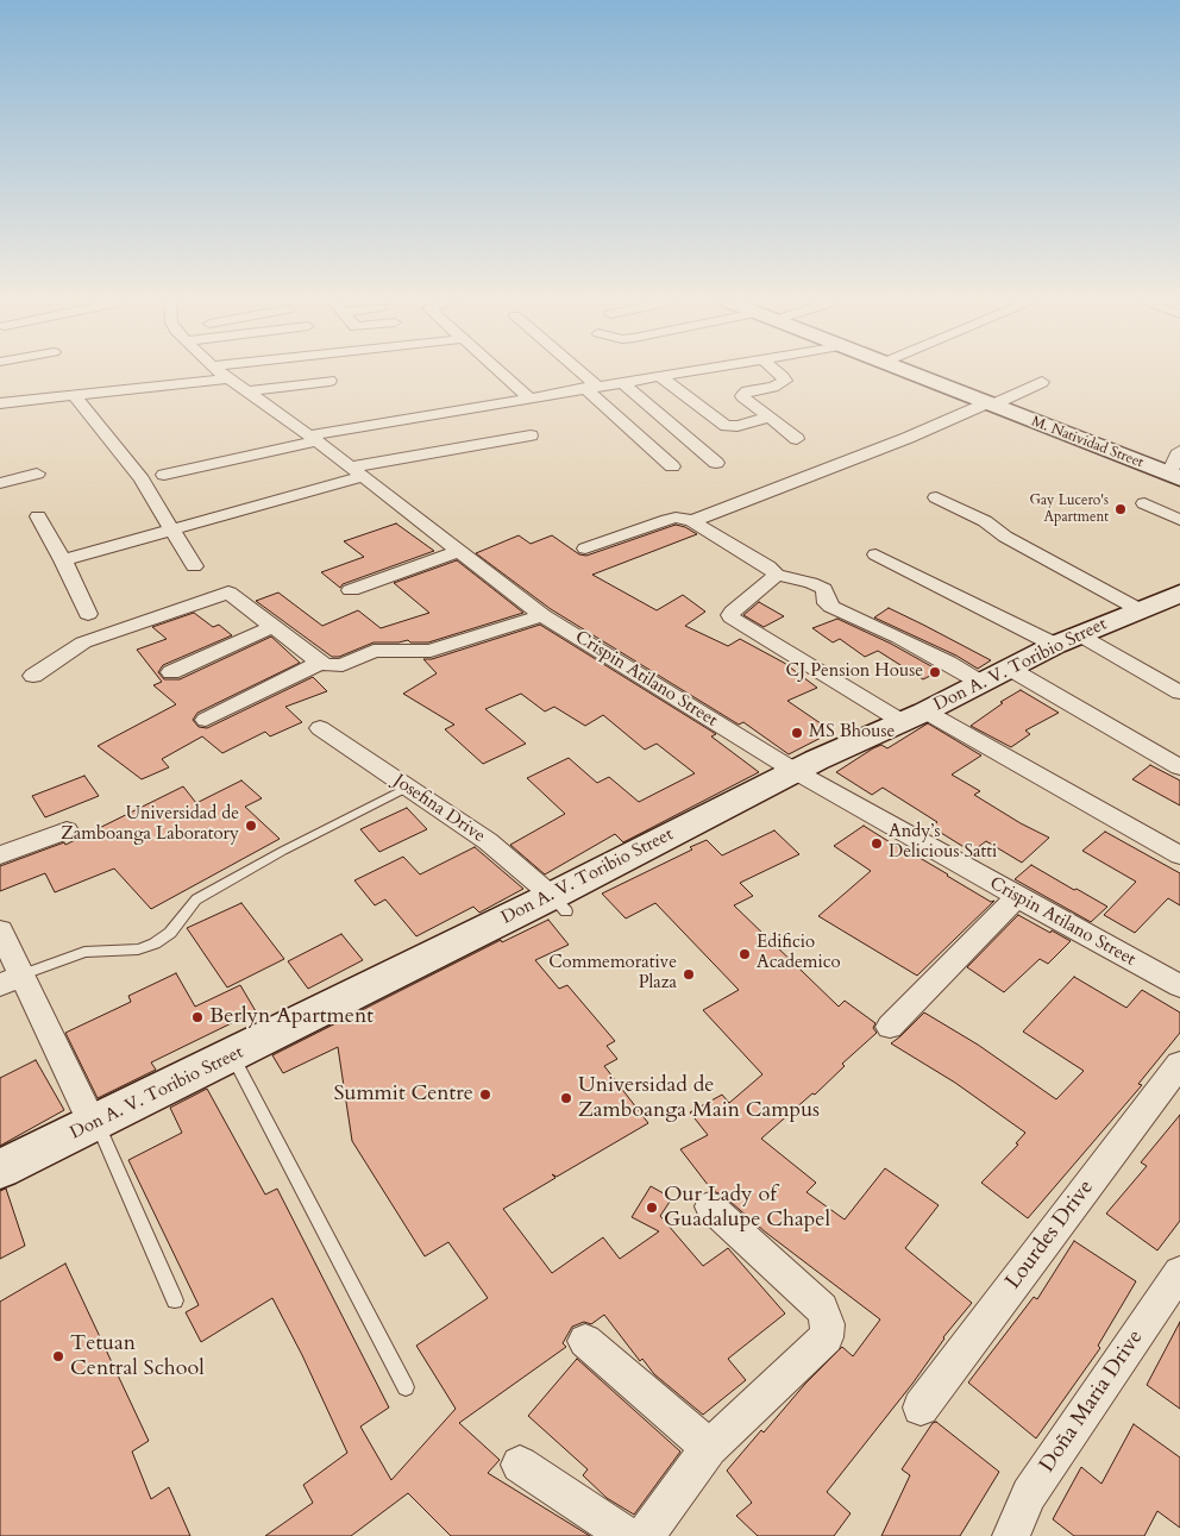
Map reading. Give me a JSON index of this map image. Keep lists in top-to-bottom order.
{
  "streets": {
    "street": [
      "M. Natividad Street",
      "Don A. V. Toribio Street",
      "Crispin Atilano Street",
      "Josefina Drive",
      "Lourdes Drive",
      "Doña Maria Drive"
    ]
  },
  "crossings": [
    ["Don A. V. Toribio Street", "Crispin Atilano Street"],
    ["Don A. V. Toribio Street", "Josefina Drive"]
  ],
  "places": [
    "Gay Lucero's Apartment",
    "CJ Pension House",
    "MS Bhouse",
    "Universidad de Zamboanga Laboratory",
    "Andy’s Delicious Satti",
    "Edificio Academico",
    "Commemorative Plaza",
    "Berlyn Apartment",
    "Summit Centre",
    "Universidad de Zamboanga Main Campus",
    "Our Lady of Guadalupe Chapel",
    "Tetuan Central School"
  ]
}
